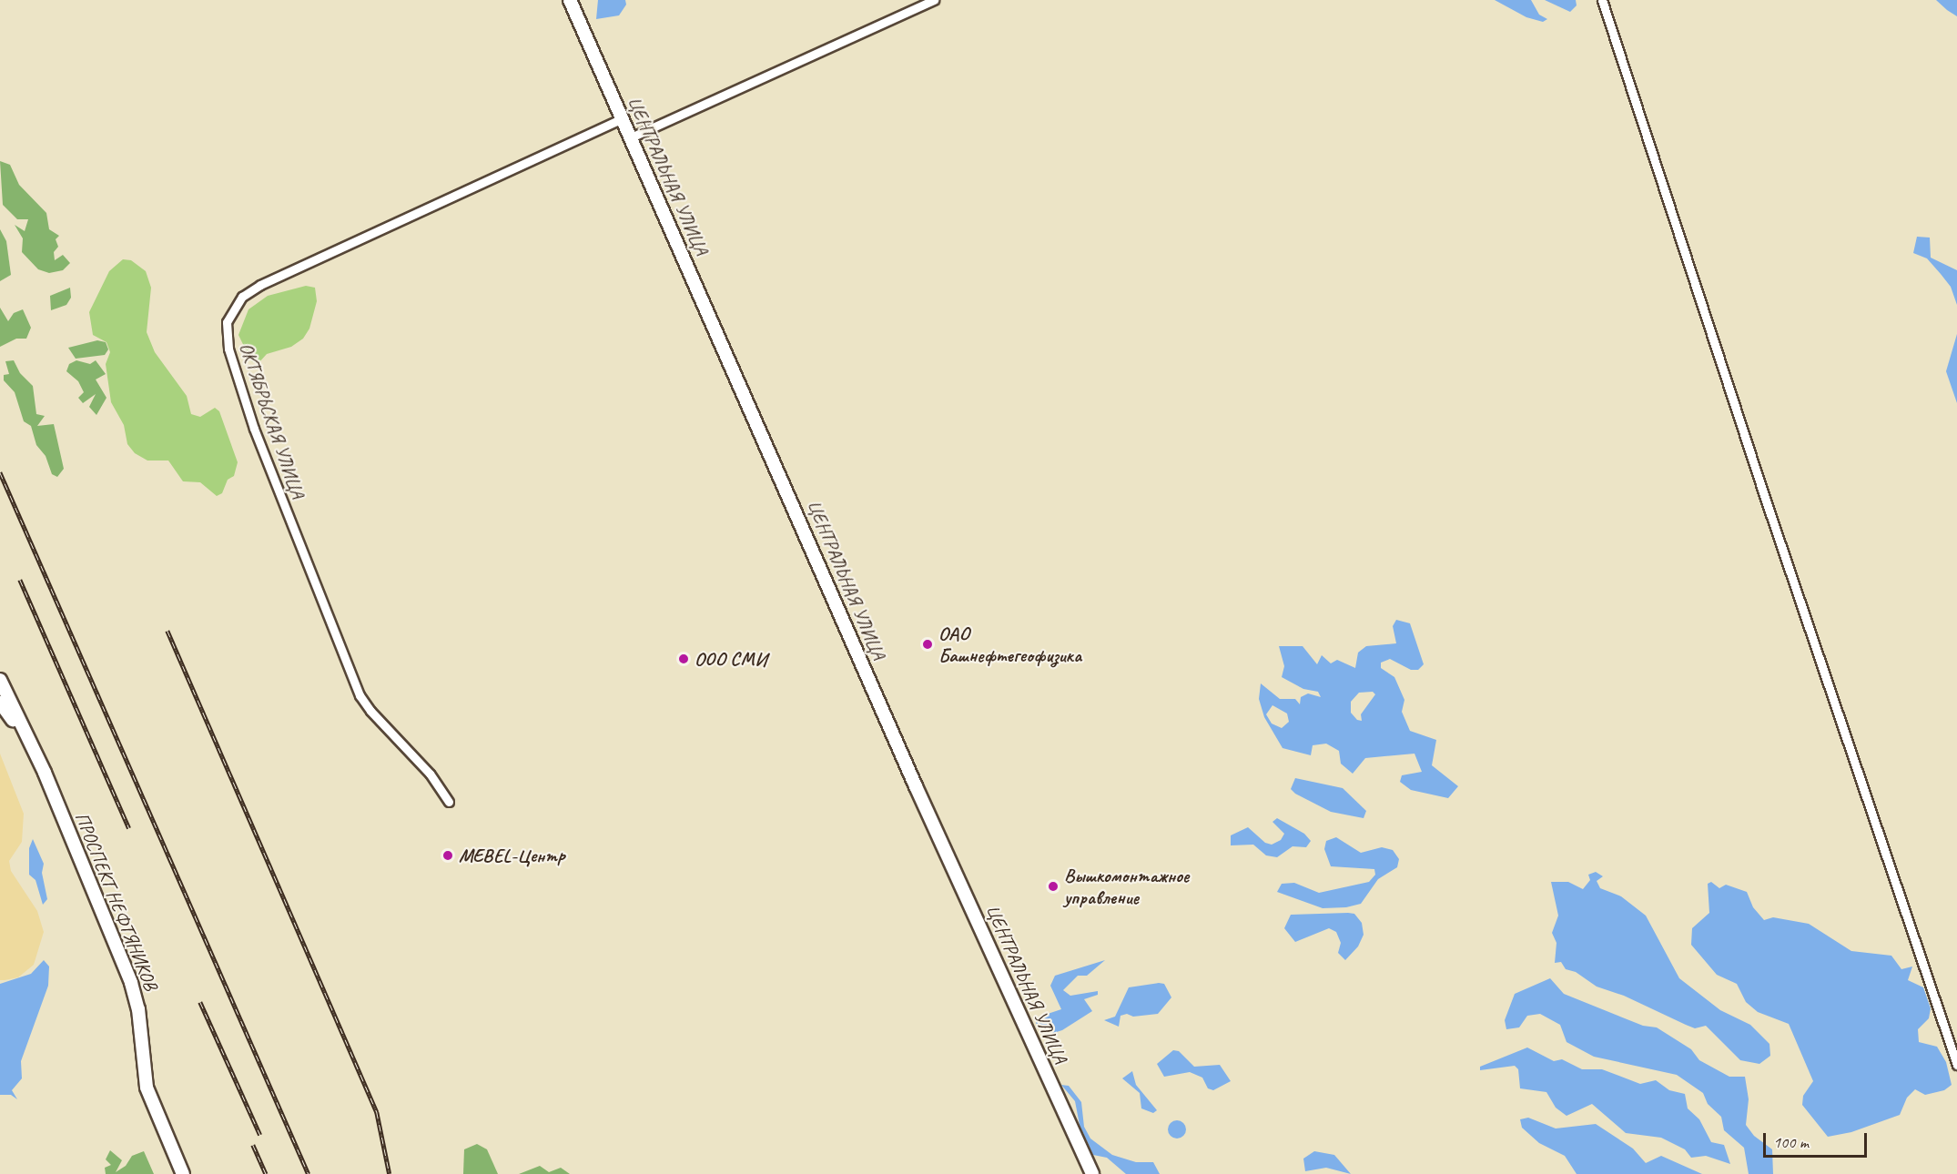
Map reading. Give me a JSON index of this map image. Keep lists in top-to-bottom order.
{
  "streets": {
    "street": ["ЦЕНТРАЛЬНАЯ УЛИЦА", "ОКТЯБРЬСКАЯ УЛИЦА", "ПРОСПЕКТ НЕФТЯНИКОВ"]
  },
  "crossings": [
    ["ЦЕНТРАЛЬНАЯ УЛИЦА", "ОКТЯБРЬСКАЯ УЛИЦА"]
  ],
  "places": [
    "ОАО Башнефтегеофизика",
    "ООО СМИ",
    "MEBEL-Центр",
    "Вышкомонтажное управление"
  ],
  "scale_bar": "100 m"
}
